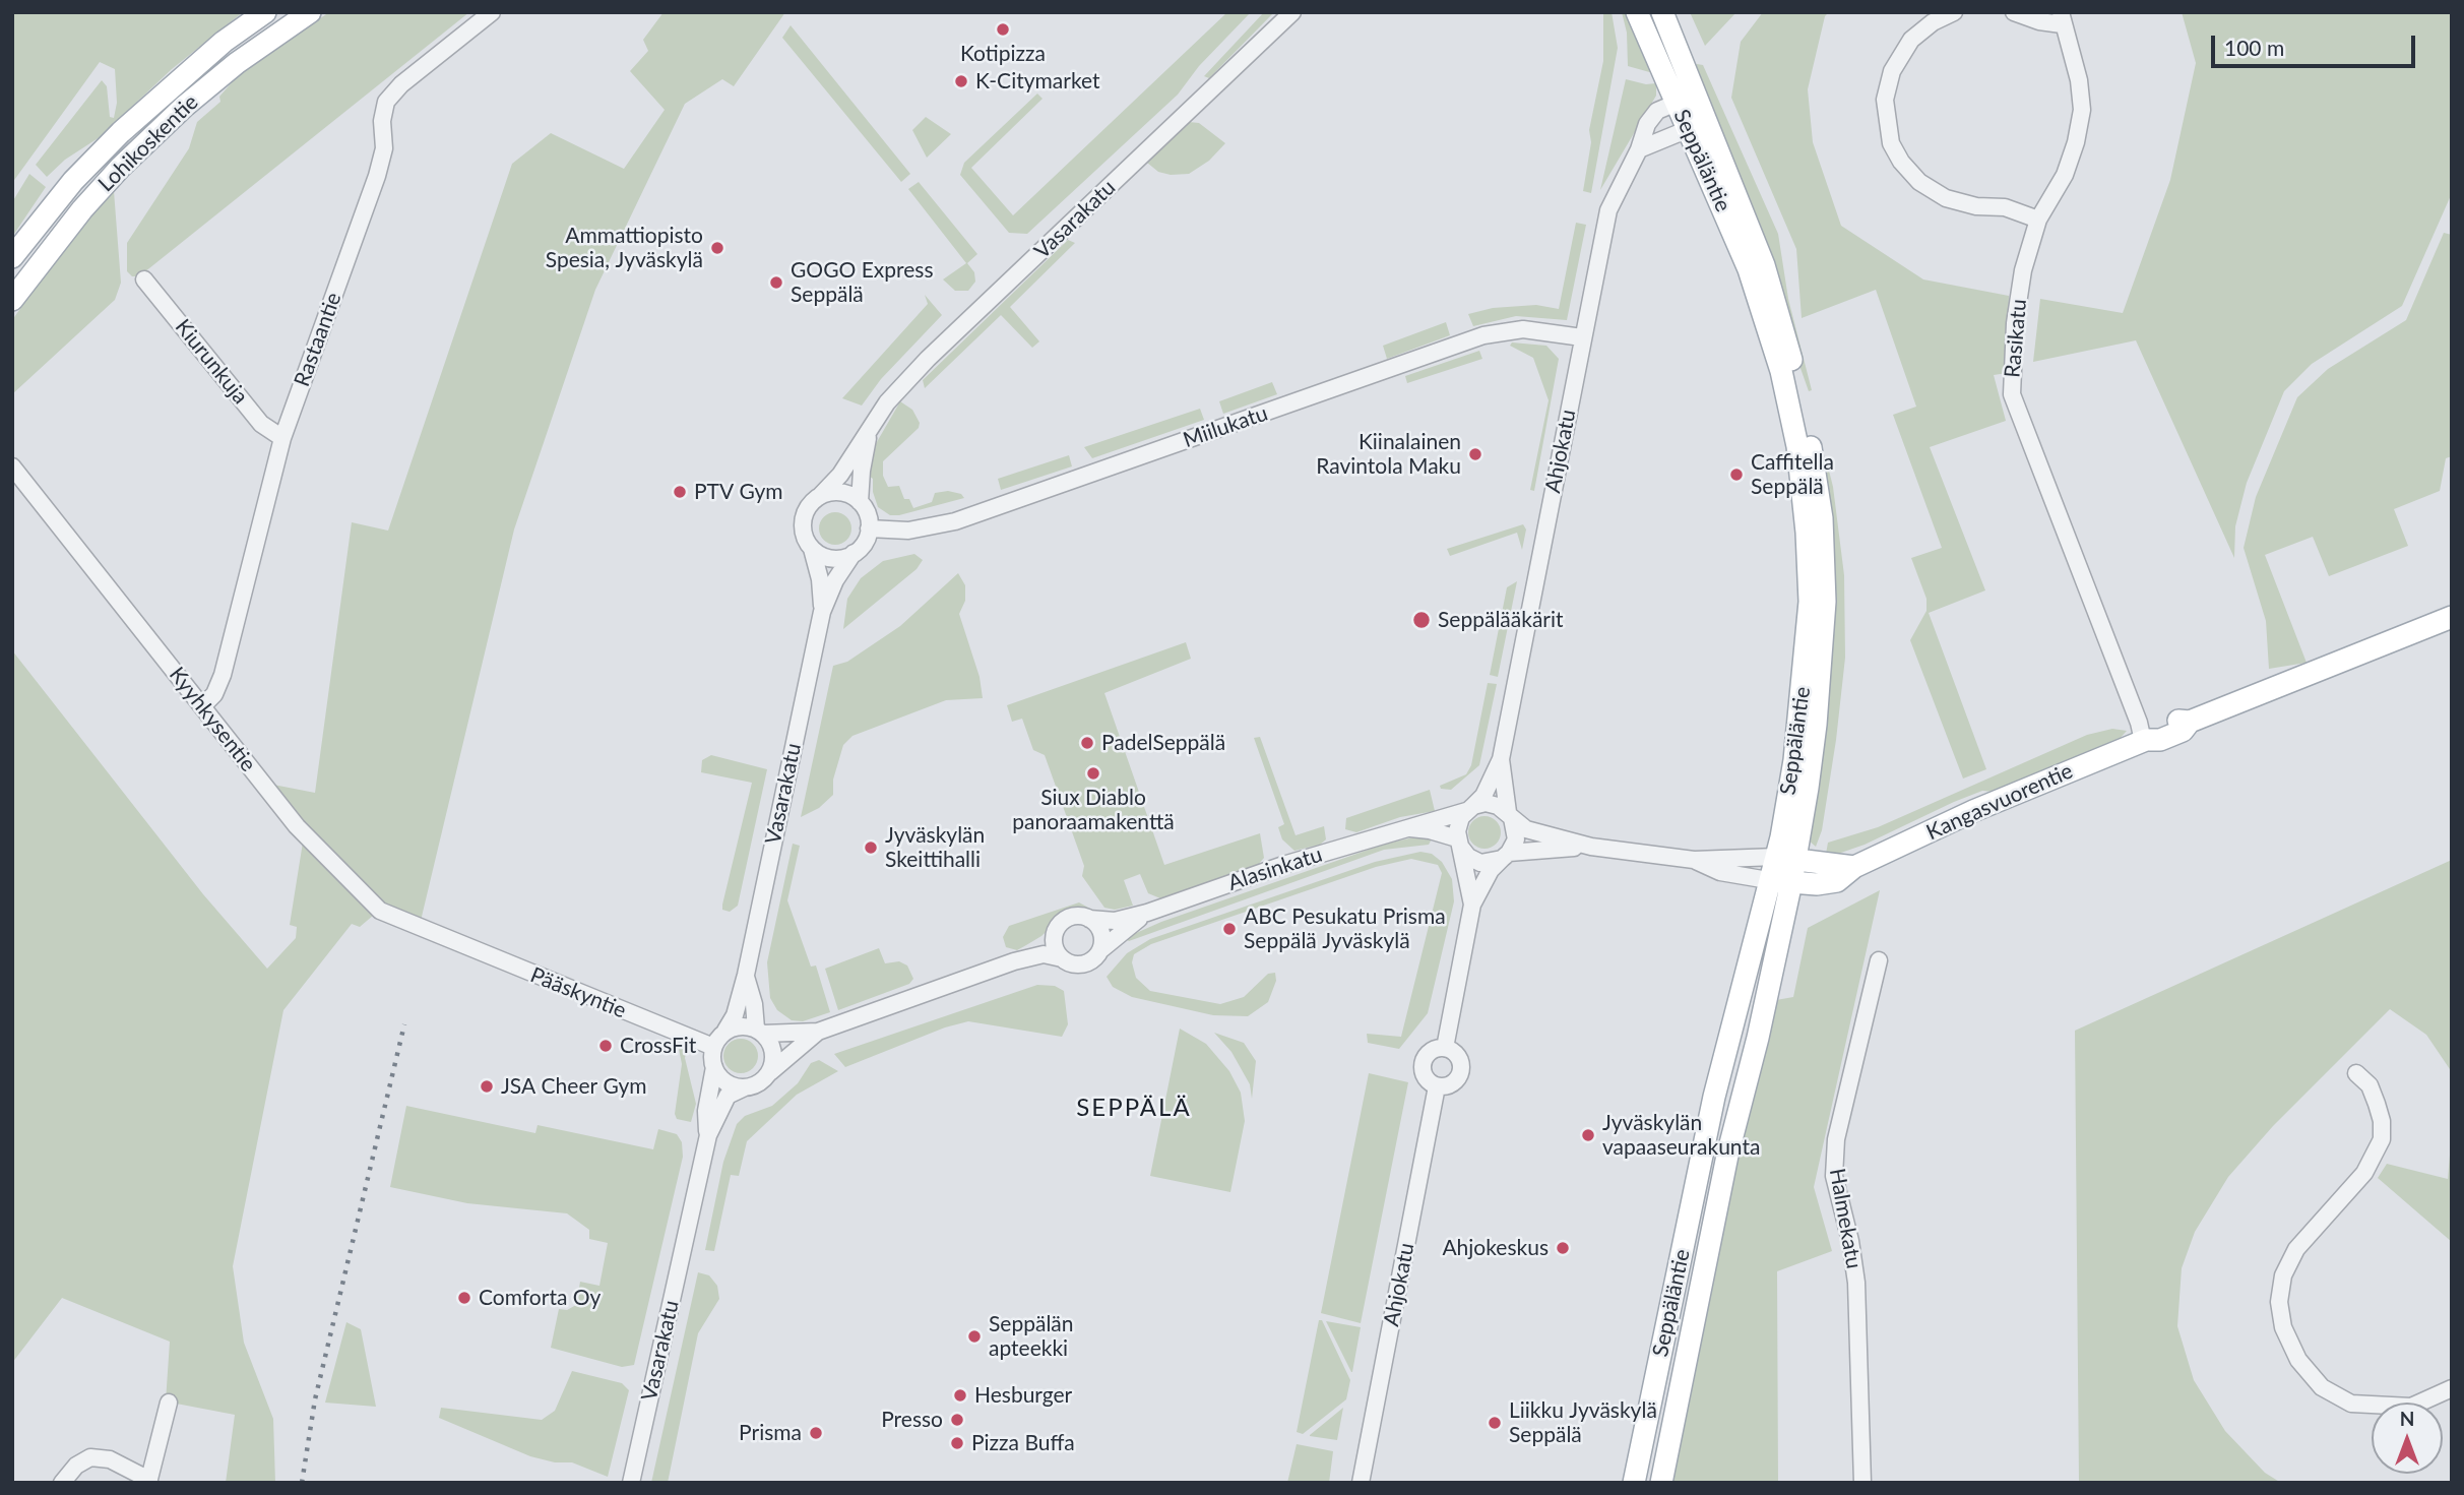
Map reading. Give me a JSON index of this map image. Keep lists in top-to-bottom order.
{
  "streets": {
    "main road": ["Lohikoskentie", "Seppäläntie", "Kangasvuorentie"],
    "street": [
      "Vasarakatu",
      "Rasikatu",
      "Rastaantie",
      "Kiurunkuja",
      "Miilukatu",
      "Ahjokatu",
      "Kyyhkysentie",
      "Alasinkatu",
      "Pääskyntie",
      "Halmekatu"
    ]
  },
  "crossings": [
    ["Seppäläntie", "Ahjokatu"],
    ["Seppäläntie", "Kangasvuorentie"],
    ["Vasarakatu", "Miilukatu"],
    ["Vasarakatu", "Pääskyntie"],
    ["Rasikatu", "Kangasvuorentie"],
    ["Rastaantie", "Kiurunkuja"],
    ["Rastaantie", "Kyyhkysentie"],
    ["Miilukatu", "Ahjokatu"],
    ["Ahjokatu", "Alasinkatu"],
    ["Kyyhkysentie", "Pääskyntie"]
  ],
  "districts": ["SEPPÄLÄ"],
  "places": [
    "Kotipizza",
    "K-Citymarket",
    "Ammattiopisto Spesia, Jyväskylä",
    "GOGO Express Seppälä",
    "Kiinalainen Ravintola Maku",
    "Caffitella Seppälä",
    "PTV Gym",
    "Seppälääkärit",
    "PadelSeppälä",
    "Siux Diablo panoraamakenttä",
    "Jyväskylän Skeittihalli",
    "ABC Pesukatu Prisma Seppälä Jyväskylä",
    "CrossFit",
    "JSA Cheer Gym",
    "Jyväskylän vapaaseurakunta",
    "Ahjokeskus",
    "Comforta Oy",
    "Seppälän apteekki",
    "Hesburger",
    "Presso",
    "Liikku Jyväskylä Seppälä",
    "Prisma",
    "Pizza Buffa"
  ],
  "scale_bar": "100 m",
  "north": "top"
}
